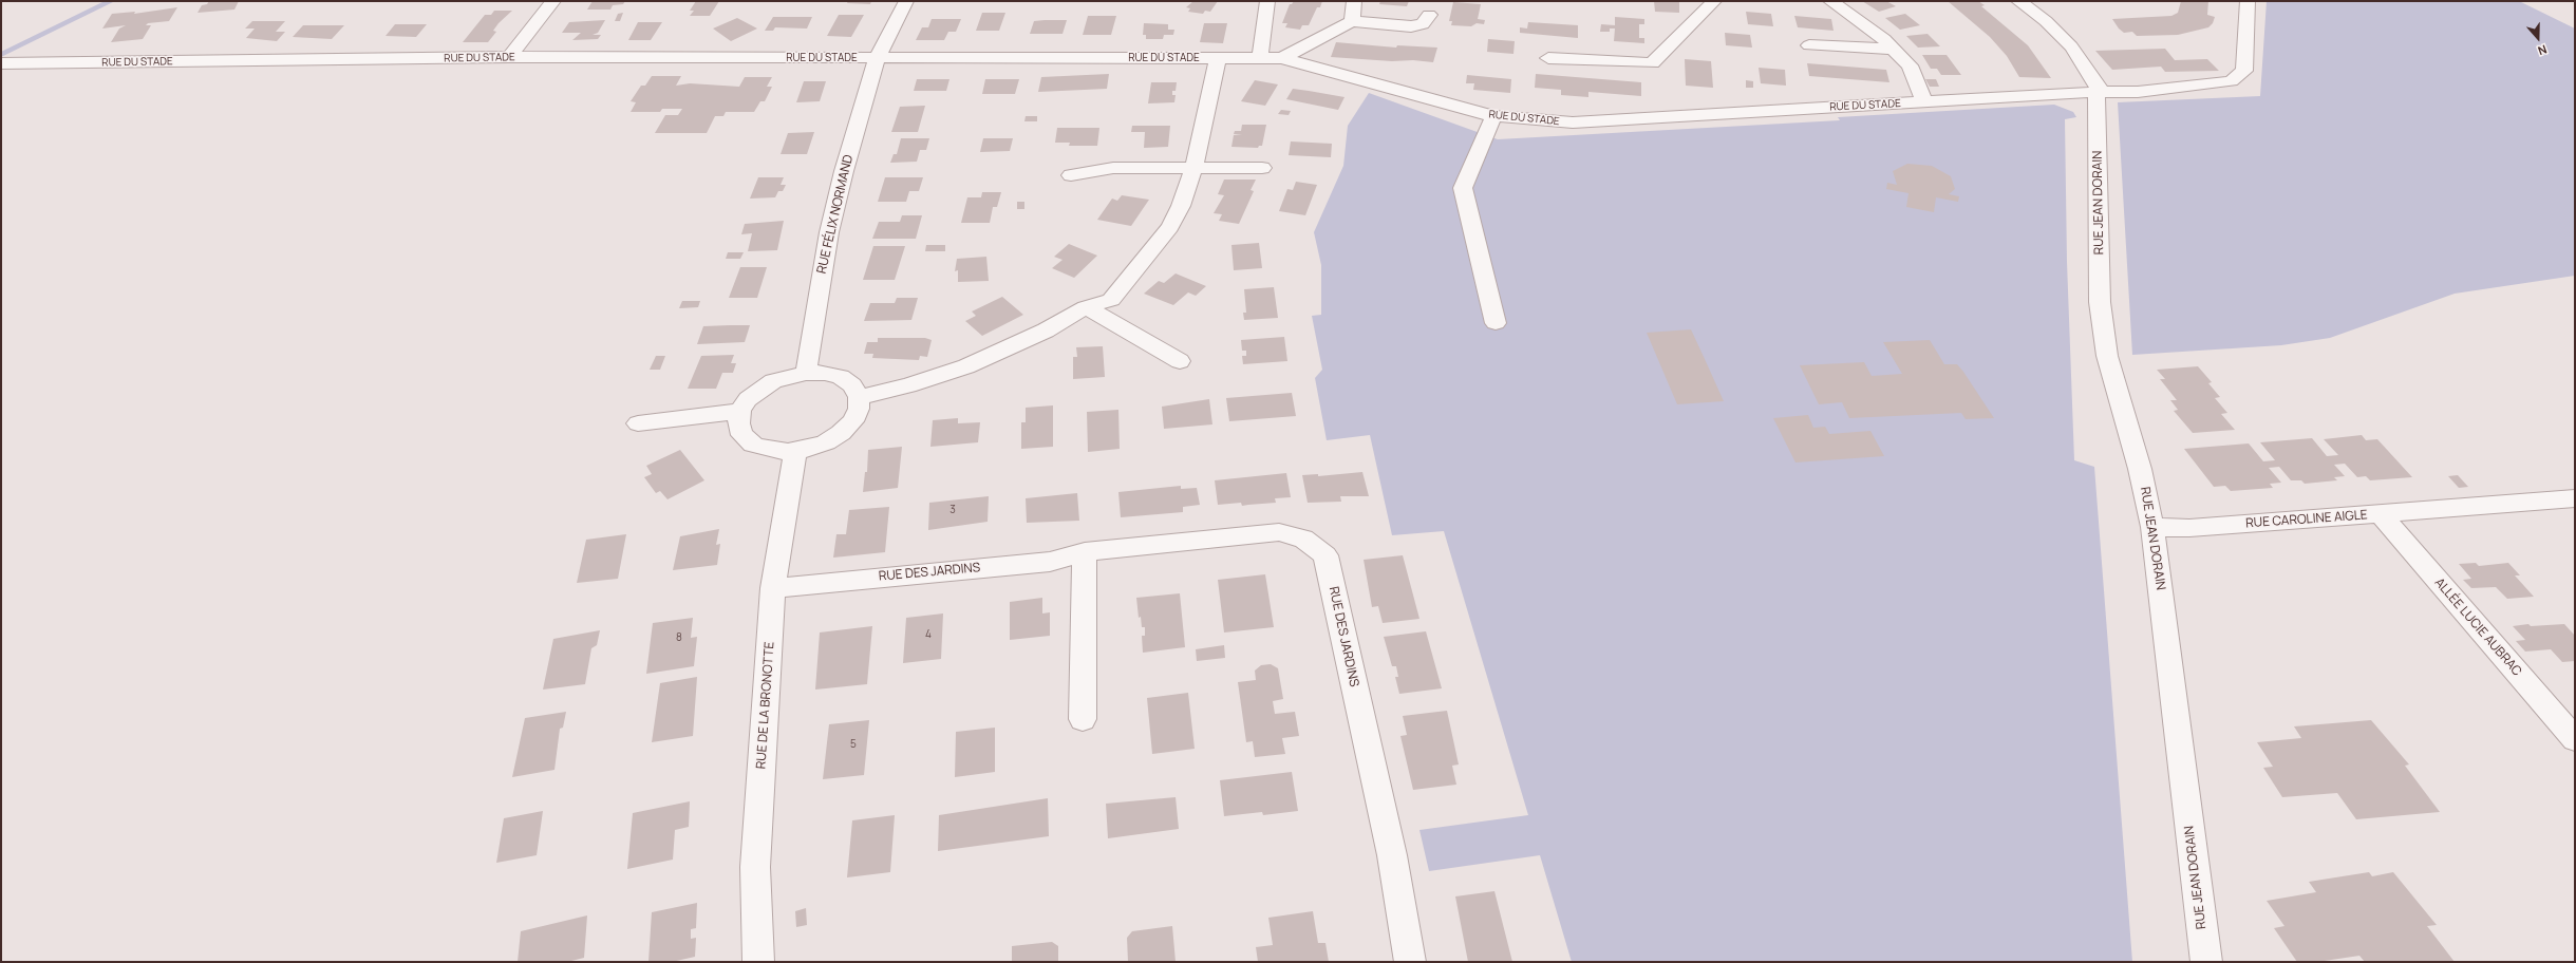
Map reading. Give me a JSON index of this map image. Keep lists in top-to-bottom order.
{
  "streets": {
    "street": [
      "RUE DU STADE",
      "RUE JEAN DORAIN",
      "RUE FÉLIX NORMAND",
      "RUE CAROLINE AIGLE",
      "RUE DES JARDINS",
      "ALLÉE LUCIE AUBRAC",
      "RUE DE LA BRONOTTE"
    ]
  },
  "crossings": [
    ["RUE DU STADE", "RUE JEAN DORAIN"],
    ["RUE DU STADE", "RUE FÉLIX NORMAND"],
    ["RUE JEAN DORAIN", "RUE CAROLINE AIGLE"],
    ["RUE FÉLIX NORMAND", "RUE DE LA BRONOTTE"],
    ["RUE CAROLINE AIGLE", "ALLÉE LUCIE AUBRAC"],
    ["RUE DES JARDINS", "RUE DE LA BRONOTTE"]
  ],
  "house_numbers": [
    "3",
    "4",
    "8",
    "5"
  ],
  "north": "bottom"
}
